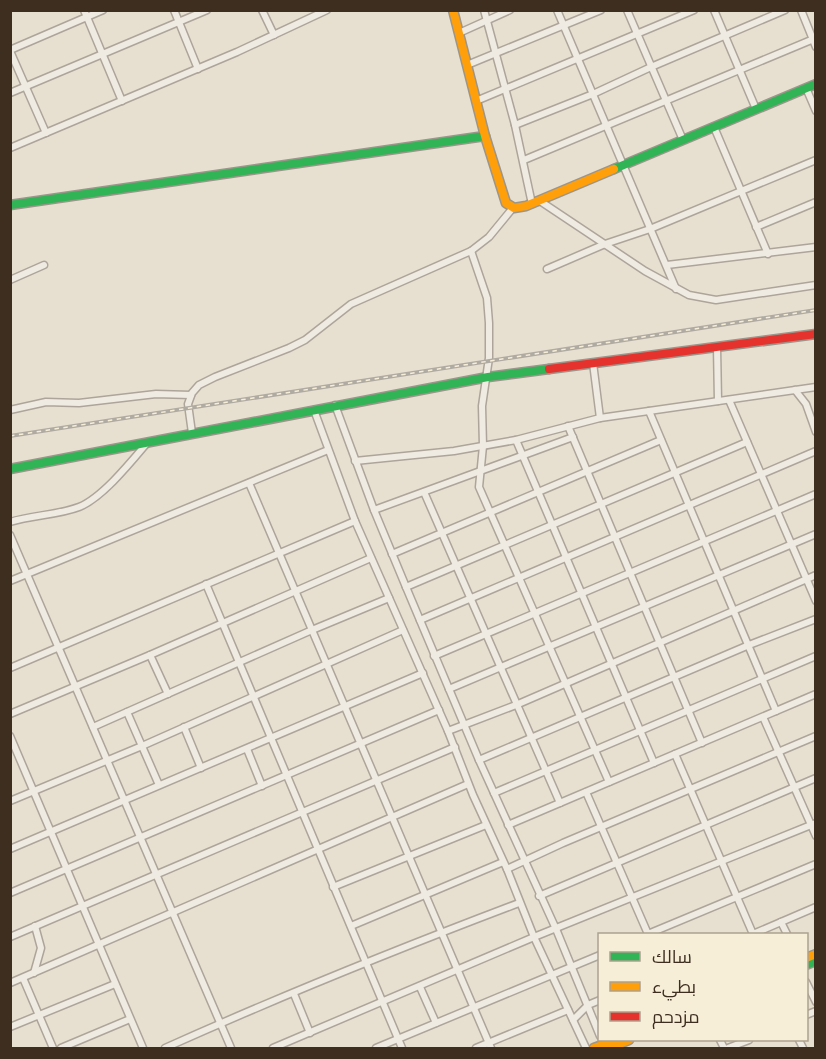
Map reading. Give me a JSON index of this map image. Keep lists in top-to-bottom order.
{
  "legend": ["سالك", "بطيء", "مزدحم"]
}
